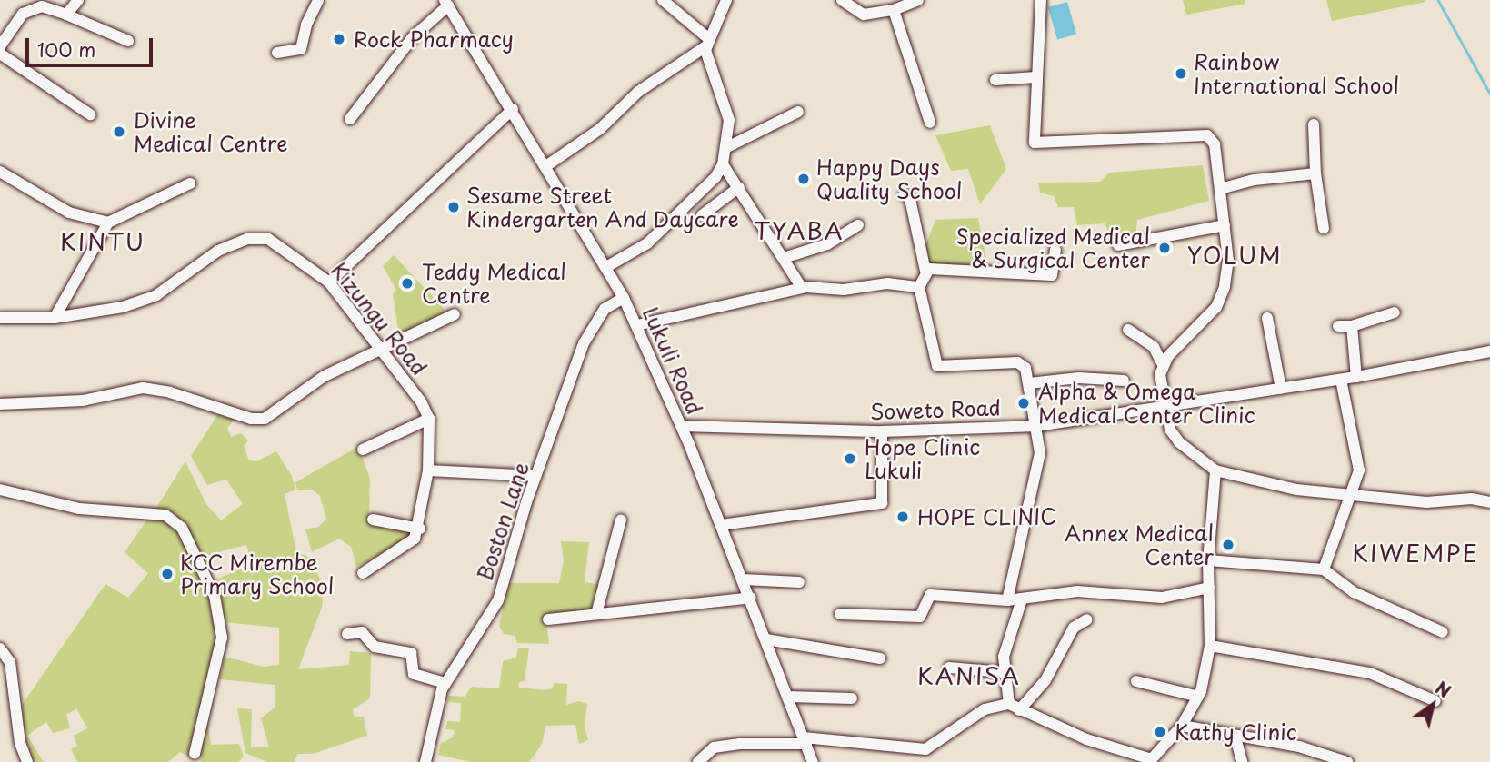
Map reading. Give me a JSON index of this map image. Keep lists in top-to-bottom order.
{
  "streets": {
    "street": [
      "Kizungu Road",
      "Lukuli Road",
      "Soweto Road",
      "Boston Lane"
    ]
  },
  "crossings": [
    ["Lukuli Road", "Soweto Road"],
    ["Lukuli Road", "Boston Lane"]
  ],
  "districts": [
    "TYABA",
    "KINTU",
    "YOLUM",
    "KIWEMPE",
    "KANISA"
  ],
  "places": [
    "Rock Pharmacy",
    "Rainbow International School",
    "Divine Medical Centre",
    "Happy Days Quality School",
    "Sesame Street Kindergarten And Daycare",
    "Specialized Medical & Surgical Center",
    "Teddy Medical Centre",
    "Alpha & Omega Medical Center Clinic",
    "Hope Clinic Lukuli",
    "HOPE CLINIC",
    "Annex Medical Center",
    "KCC Mirembe Primary School",
    "Kathy Clinic"
  ],
  "scale_bar": "100 m",
  "north": "top right"
}
